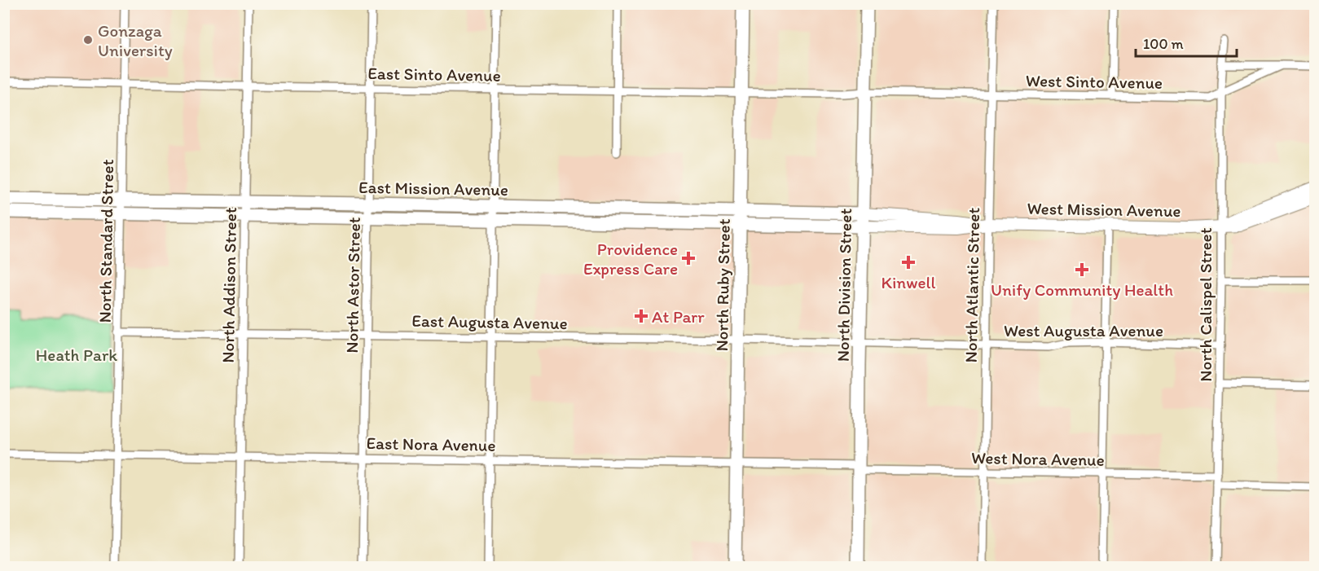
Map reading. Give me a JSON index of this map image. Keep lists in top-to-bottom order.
{
  "streets": {
    "main road": [
      "East Mission Avenue",
      "West Mission Avenue",
      "North Ruby Street",
      "North Division Street"
    ],
    "street": [
      "East Sinto Avenue",
      "West Sinto Avenue",
      "North Standard Street",
      "North Addison Street",
      "North Astor Street",
      "North Atlantic Street",
      "North Calispel Street",
      "East Augusta Avenue",
      "West Augusta Avenue",
      "East Nora Avenue",
      "West Nora Avenue"
    ]
  },
  "crossings": [
    ["East Sinto Avenue", "West Sinto Avenue"],
    ["East Sinto Avenue", "North Standard Street"],
    ["East Sinto Avenue", "North Addison Street"],
    ["East Sinto Avenue", "North Astor Street"],
    ["East Sinto Avenue", "North Ruby Street"],
    ["East Sinto Avenue", "North Division Street"],
    ["West Sinto Avenue", "North Division Street"],
    ["West Sinto Avenue", "North Atlantic Street"],
    ["West Sinto Avenue", "North Calispel Street"],
    ["East Mission Avenue", "West Mission Avenue"],
    ["East Mission Avenue", "North Standard Street"],
    ["East Mission Avenue", "North Addison Street"],
    ["East Mission Avenue", "North Astor Street"],
    ["East Mission Avenue", "North Ruby Street"],
    ["East Mission Avenue", "North Division Street"],
    ["West Mission Avenue", "North Division Street"],
    ["West Mission Avenue", "North Atlantic Street"],
    ["West Mission Avenue", "North Calispel Street"],
    ["North Standard Street", "East Augusta Avenue"],
    ["North Standard Street", "East Nora Avenue"],
    ["North Addison Street", "East Augusta Avenue"],
    ["North Addison Street", "East Nora Avenue"],
    ["North Astor Street", "East Augusta Avenue"],
    ["North Astor Street", "East Nora Avenue"],
    ["North Ruby Street", "East Augusta Avenue"],
    ["North Ruby Street", "East Nora Avenue"],
    ["North Division Street", "East Augusta Avenue"],
    ["North Division Street", "West Augusta Avenue"],
    ["North Division Street", "East Nora Avenue"],
    ["North Division Street", "West Nora Avenue"],
    ["North Atlantic Street", "West Augusta Avenue"],
    ["North Atlantic Street", "West Nora Avenue"],
    ["North Calispel Street", "West Augusta Avenue"],
    ["North Calispel Street", "West Nora Avenue"],
    ["East Augusta Avenue", "West Augusta Avenue"],
    ["East Nora Avenue", "West Nora Avenue"]
  ],
  "parks": ["Heath Park"],
  "places": {
    "other": ["Gonzaga University"],
    "health": [
      "Providence Express Care",
      "Kinwell",
      "Unify Community Health",
      "At Parr"
    ]
  },
  "scale_bar": "100 m"
}
